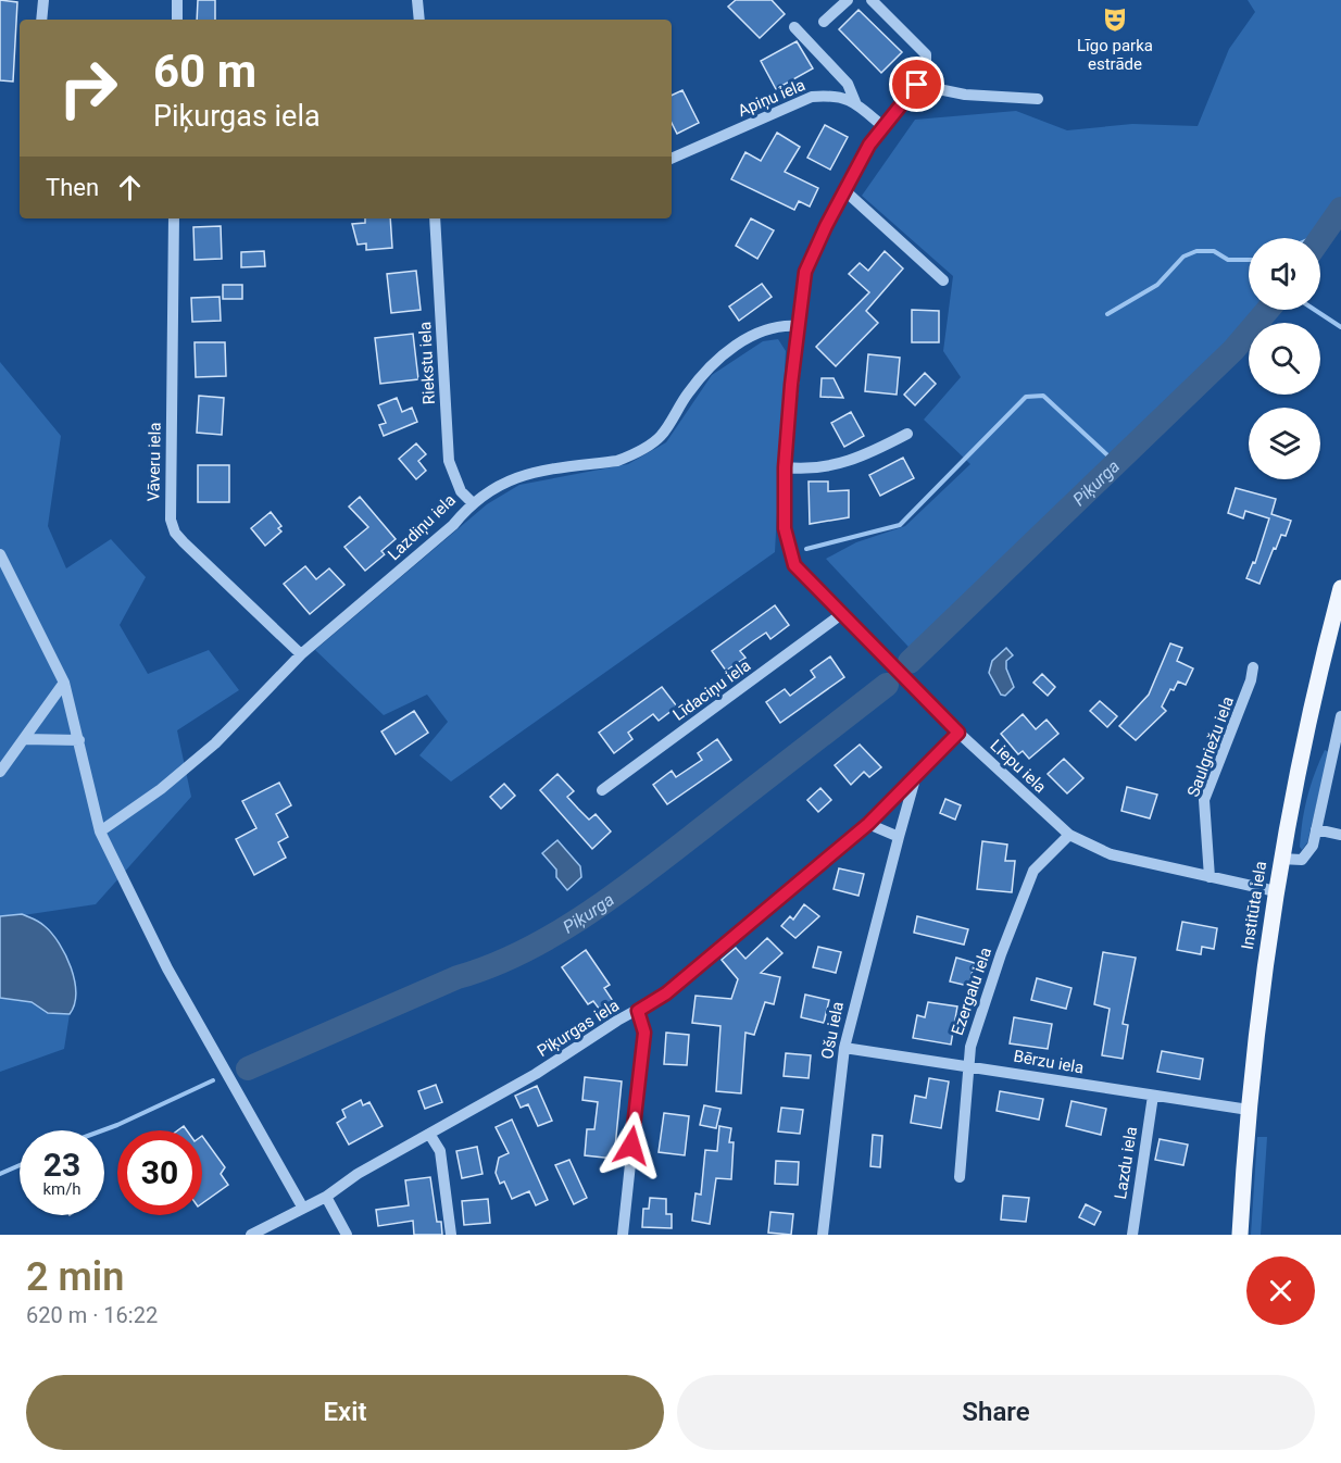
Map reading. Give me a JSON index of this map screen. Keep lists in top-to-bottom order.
{
  "streets": {
    "main road": ["Institūta iela"],
    "street": [
      "Apiņu iela",
      "Riekstu iela",
      "Vāveru iela",
      "Lazdiņu iela",
      "Līdaciņu iela",
      "Saulgriežu iela",
      "Liepu iela",
      "Ezergalu iela",
      "Piķurgas iela",
      "Ošu iela",
      "Bērzu iela",
      "Lazdu iela"
    ]
  },
  "crossings": [
    ["Apiņu iela", "Liepu iela"],
    ["Riekstu iela", "Lazdiņu iela"],
    ["Vāveru iela", "Lazdiņu iela"],
    ["Lazdiņu iela", "Liepu iela"],
    ["Līdaciņu iela", "Liepu iela"],
    ["Saulgriežu iela", "Liepu iela"],
    ["Liepu iela", "Institūta iela"],
    ["Liepu iela", "Ezergalu iela"],
    ["Institūta iela", "Bērzu iela"],
    ["Ezergalu iela", "Bērzu iela"],
    ["Piķurgas iela", "Ošu iela"],
    ["Ošu iela", "Bērzu iela"],
    ["Bērzu iela", "Lazdu iela"]
  ],
  "water": ["Piķurga"],
  "places": {
    "theatre": ["Līgo parka estrāde"]
  },
  "page": {
    "turn": ["60 m", "Piķurgas iela"],
    "then": "Then",
    "speed": "23 km/h",
    "limit": "30",
    "heading": ["2 min", "620 m · 16:22"],
    "buttons": ["Exit", "Share"]
  }
}
